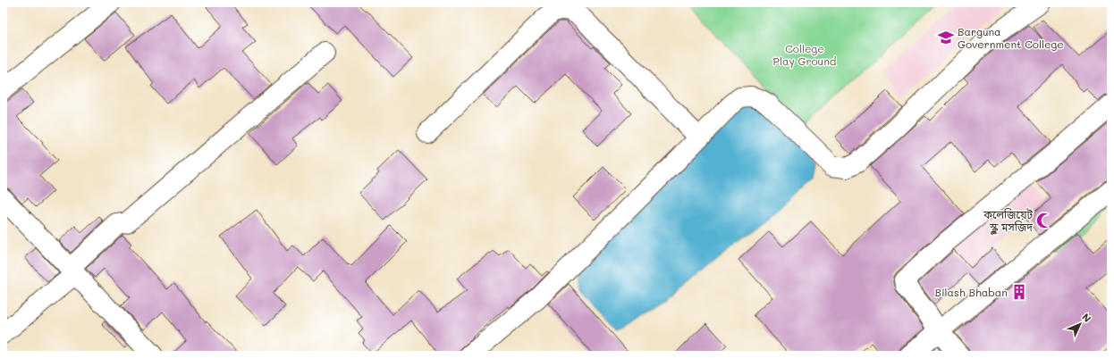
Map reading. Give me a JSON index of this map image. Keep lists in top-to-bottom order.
{
  "parks": ["College Play Ground"],
  "places": {
    "school or university": ["Barguna Government College"],
    "mosque": ["কলেজিয়েট স্কুল মসজিদ"],
    "building": ["Bilash Bhaban"]
  },
  "north": "top right"
}
